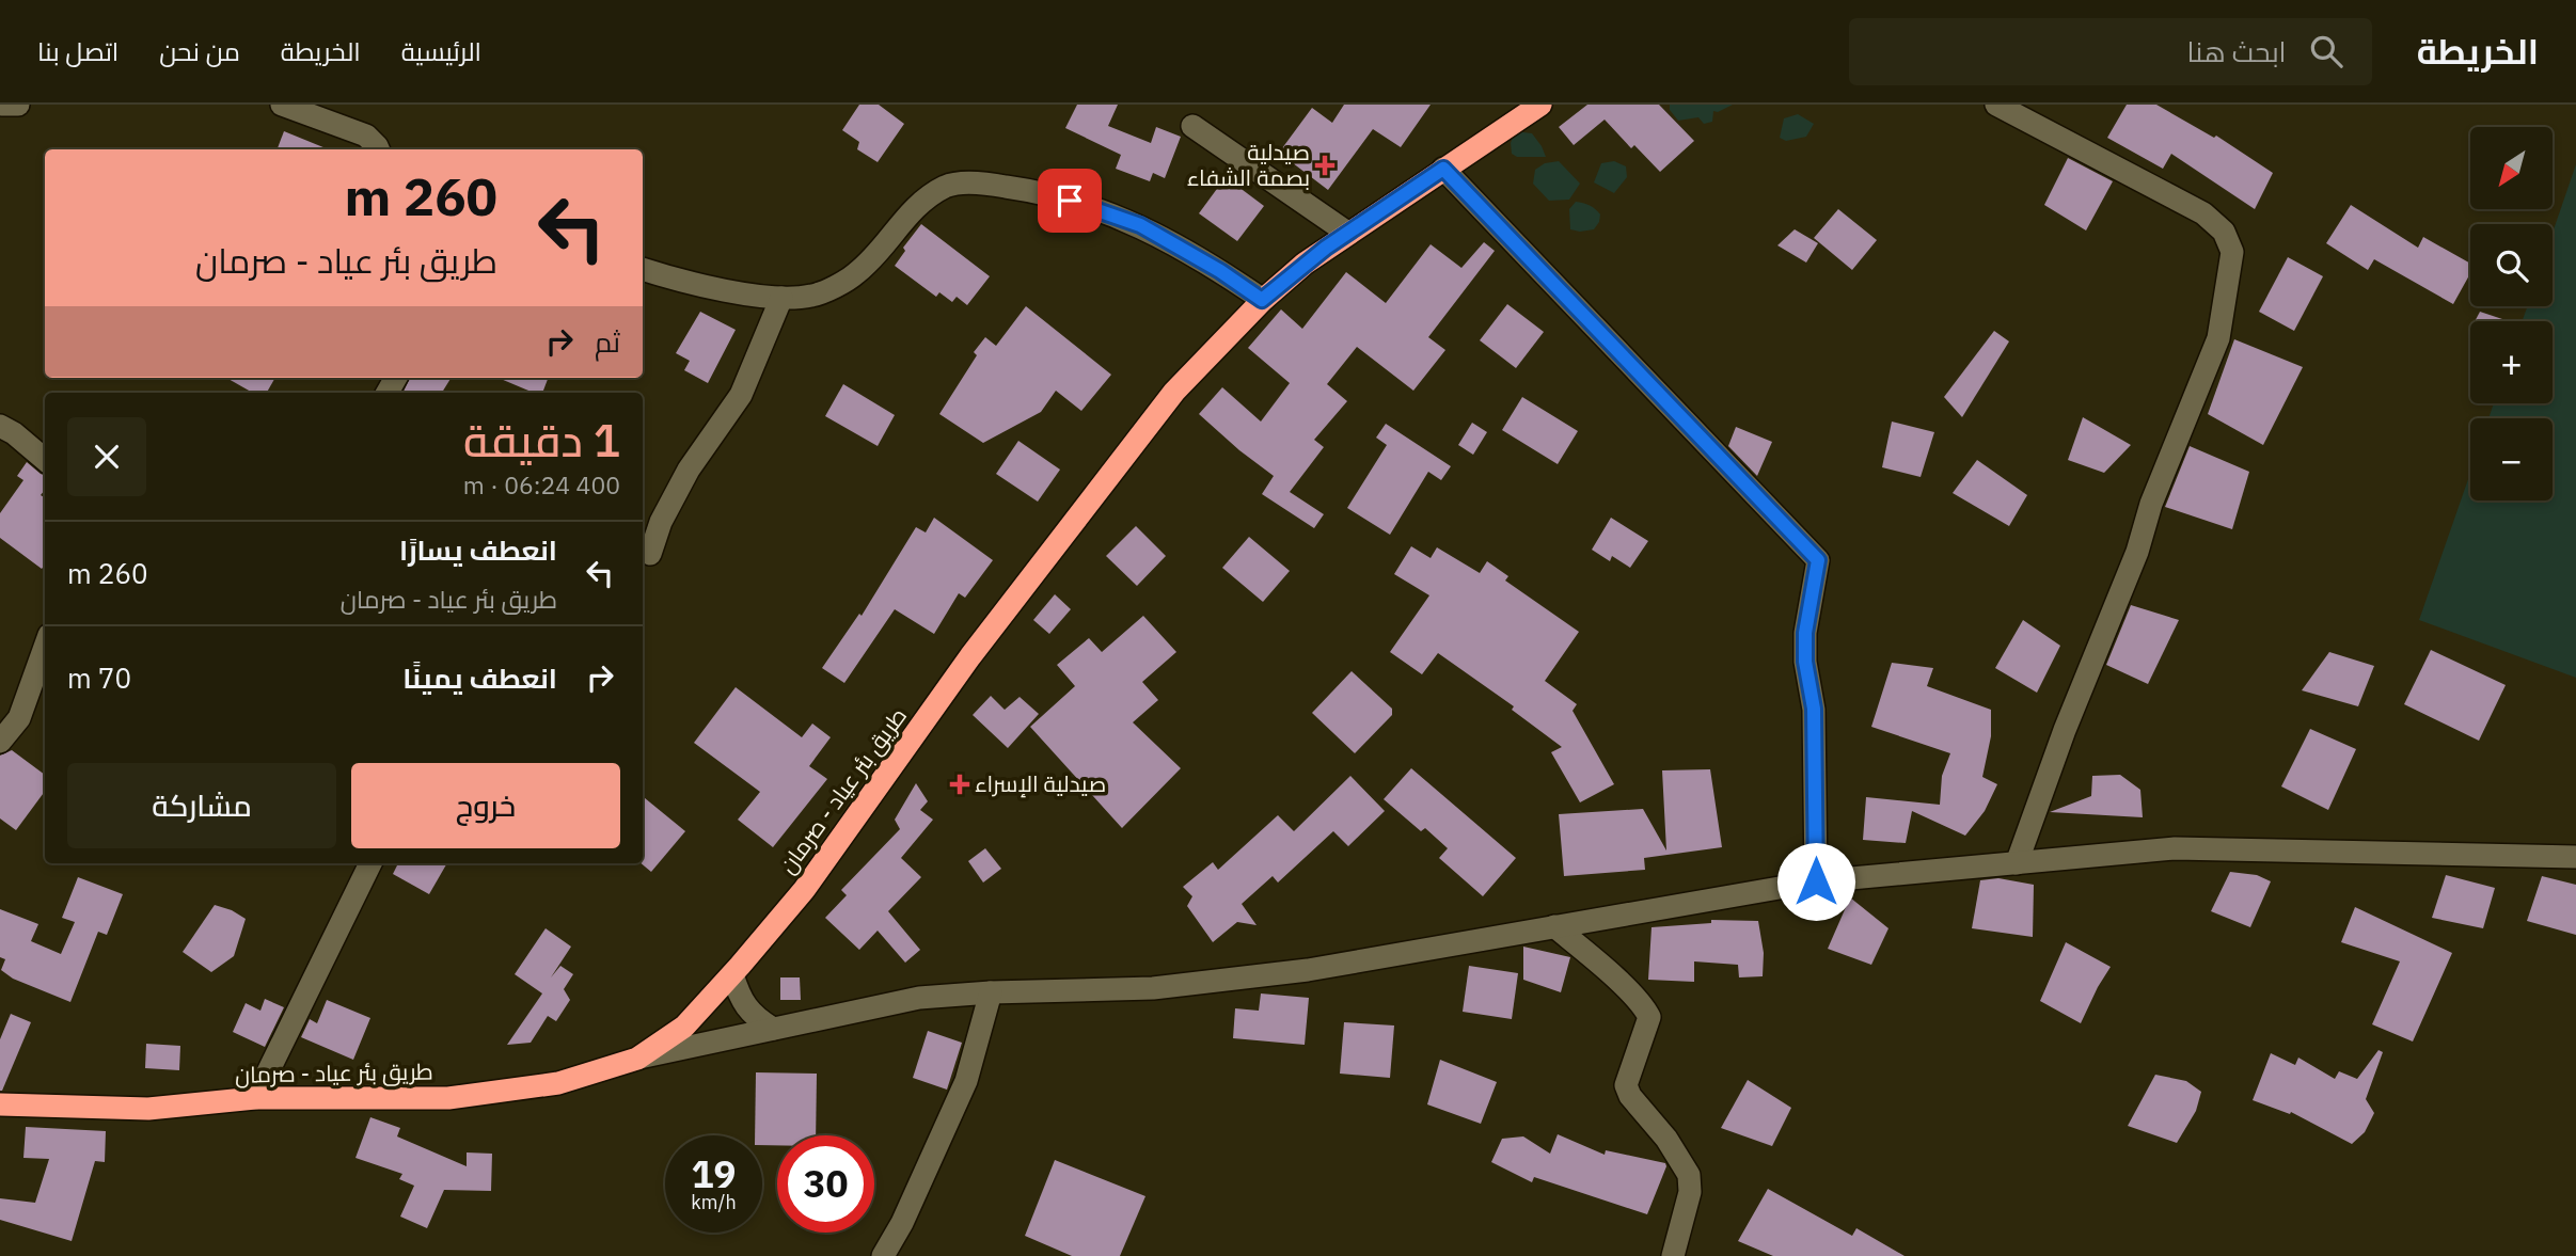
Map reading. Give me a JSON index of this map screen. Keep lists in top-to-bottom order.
{
  "streets": {
    "highway": ["طريق بئر عياد - صرمان"]
  },
  "places": {
    "health": ["صيدلية بصمة الشفاء", "صيدلية الإسراء"]
  },
  "north": "bottom left",
  "page": {
    "header": "الخريطة",
    "search": "ابحث هنا",
    "nav": [
      "الرئيسية",
      "الخريطة",
      "من نحن",
      "اتصل بنا"
    ],
    "map_buttons": ["+", "−"],
    "turn": ["260 m", "طريق بئر عياد - صرمان"],
    "then": "ثم",
    "heading": ["1 دقيقة", "400 m · 06:24"],
    "list": [
      {
        "name": "انعطف يسارًا",
        "note": "طريق بئر عياد - صرمان",
        "value": "260 m"
      },
      {
        "name": "انعطف يمينًا",
        "value": "70 m"
      }
    ],
    "buttons": ["خروج", "مشاركة"],
    "speed": "19 km/h",
    "limit": "30"
  }
}
